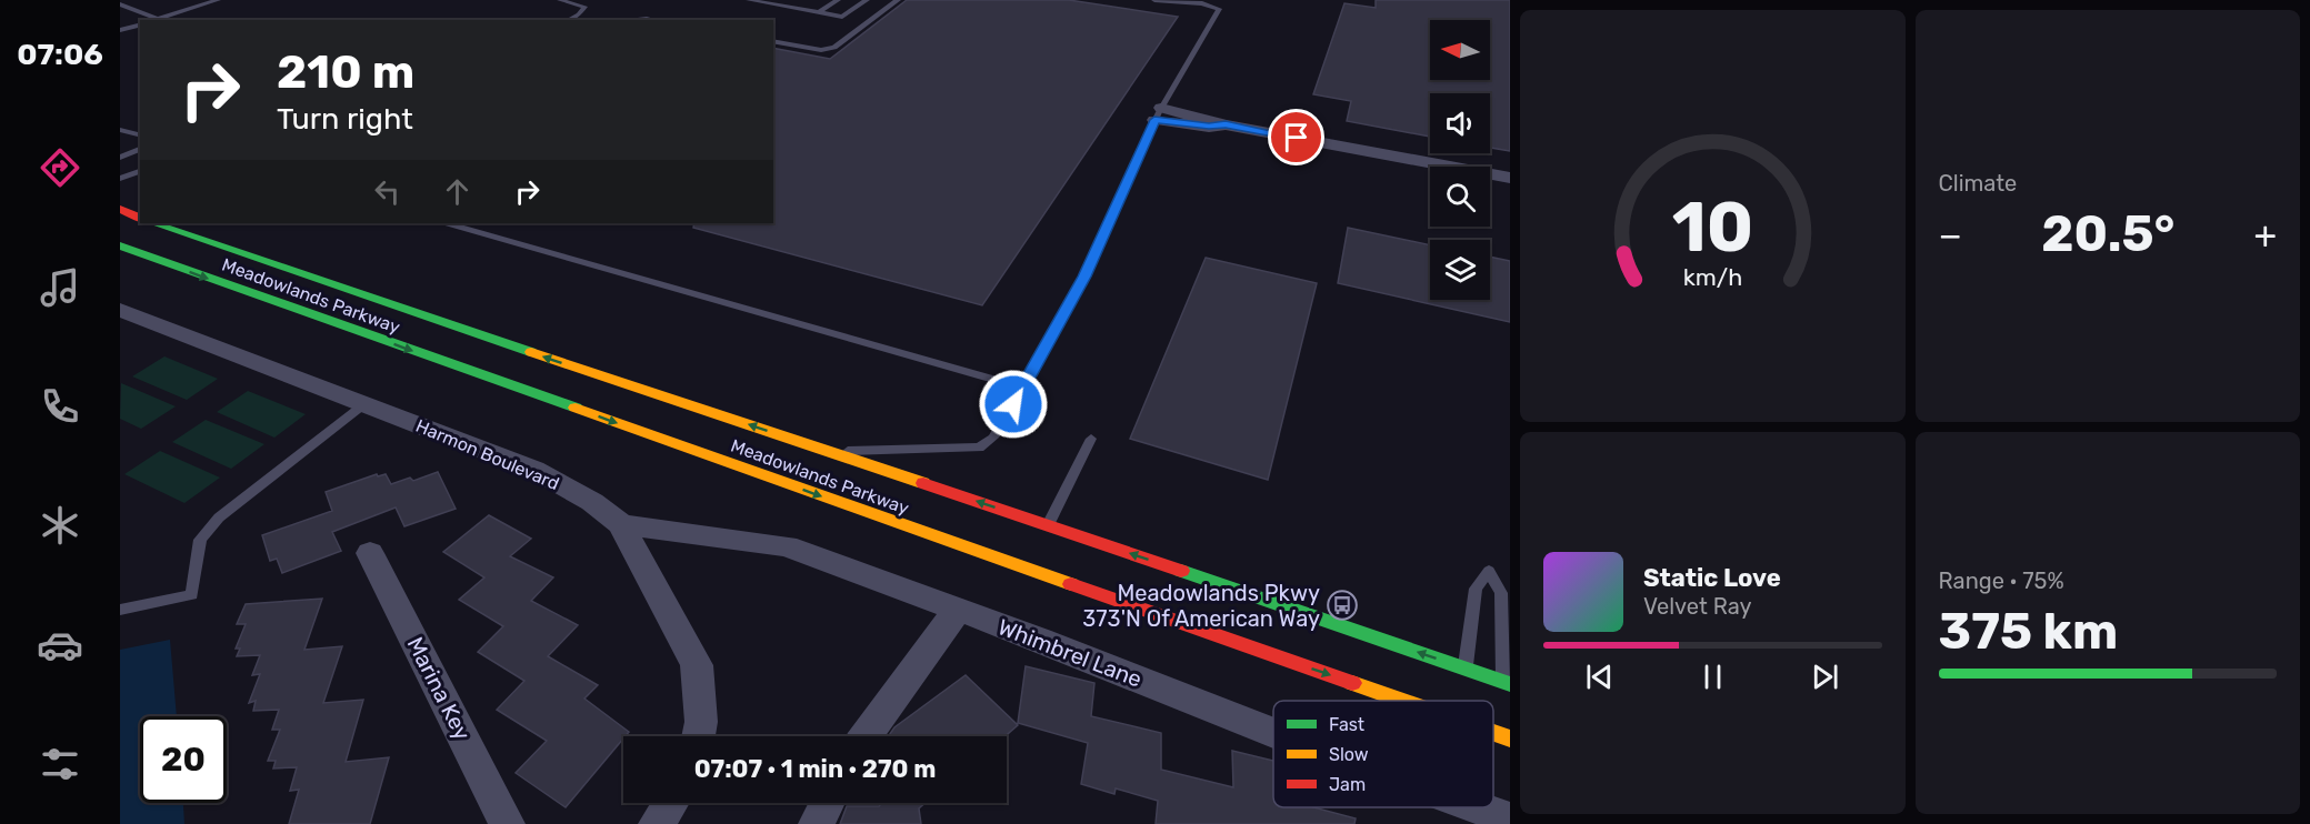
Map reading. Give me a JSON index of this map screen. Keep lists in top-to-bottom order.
{
  "streets": {
    "main road": ["Meadowlands Parkway"],
    "street": ["Harmon Boulevard", "Whimbrel Lane", "Marina Key"]
  },
  "crossings": [
    ["Harmon Boulevard", "Whimbrel Lane"]
  ],
  "places": {
    "bus stop": ["Meadowlands Pkwy 373'N Of American Way"]
  },
  "legend": ["Fast", "Slow", "Jam"],
  "north": "left",
  "page": {
    "tabs": "07:06",
    "tile": [
      "Climate",
      ["Range · 75%", "375 km"]
    ],
    "turn": ["210 m", "Turn right"],
    "heat": ["−", "20.5°", "+"],
    "song": ["Static Love", "Velvet Ray"],
    "limit": "20",
    "trip": "07:07 · 1 min · 270 m",
    "gauge": ["10", "km/h"]
  }
}
